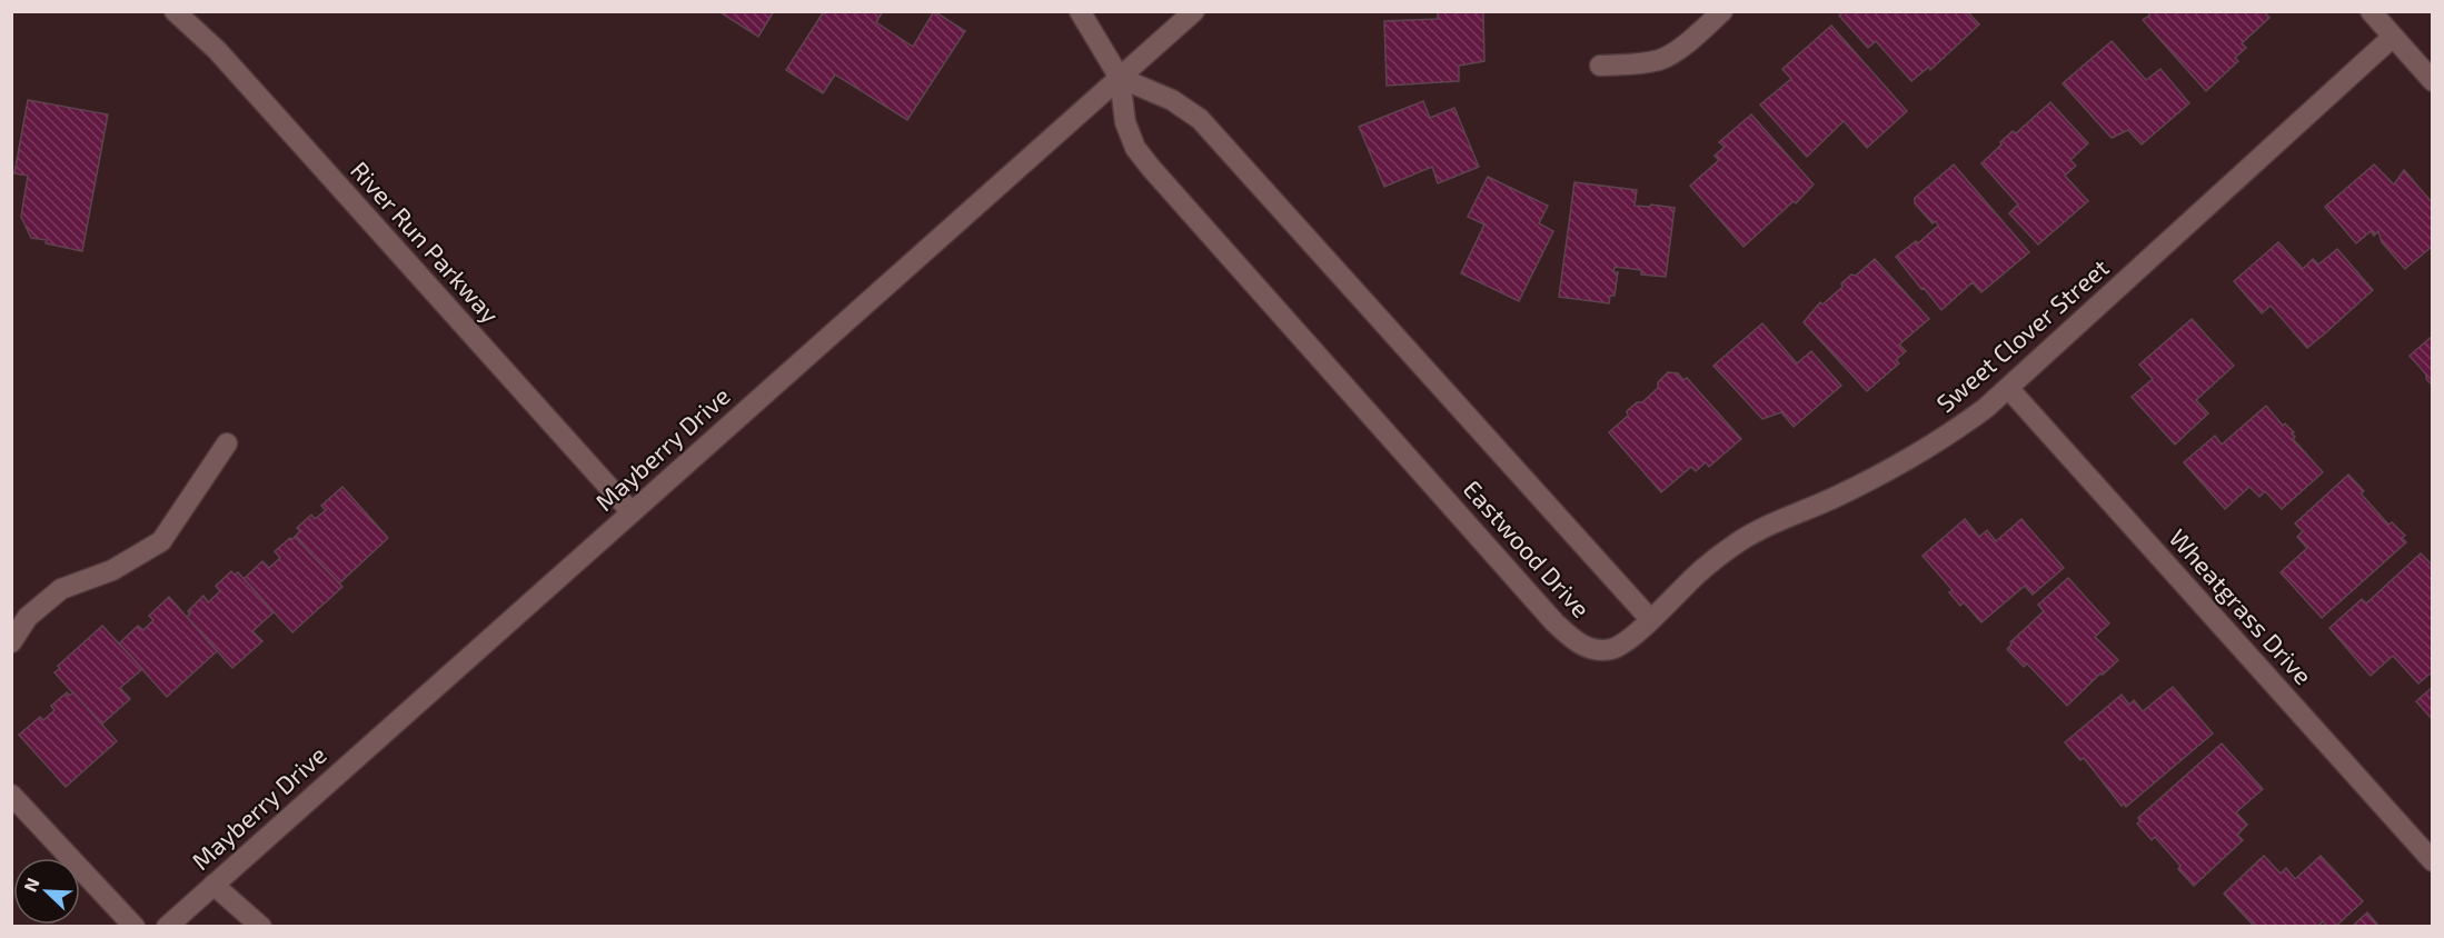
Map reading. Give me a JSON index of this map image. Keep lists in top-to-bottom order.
{
  "streets": {
    "street": [
      "River Run Parkway",
      "Sweet Clover Street",
      "Mayberry Drive",
      "Eastwood Drive",
      "Wheatgrass Drive"
    ]
  },
  "crossings": [
    ["River Run Parkway", "Mayberry Drive"],
    ["Sweet Clover Street", "Eastwood Drive"],
    ["Sweet Clover Street", "Wheatgrass Drive"],
    ["Mayberry Drive", "Eastwood Drive"]
  ],
  "north": "top left"
}
